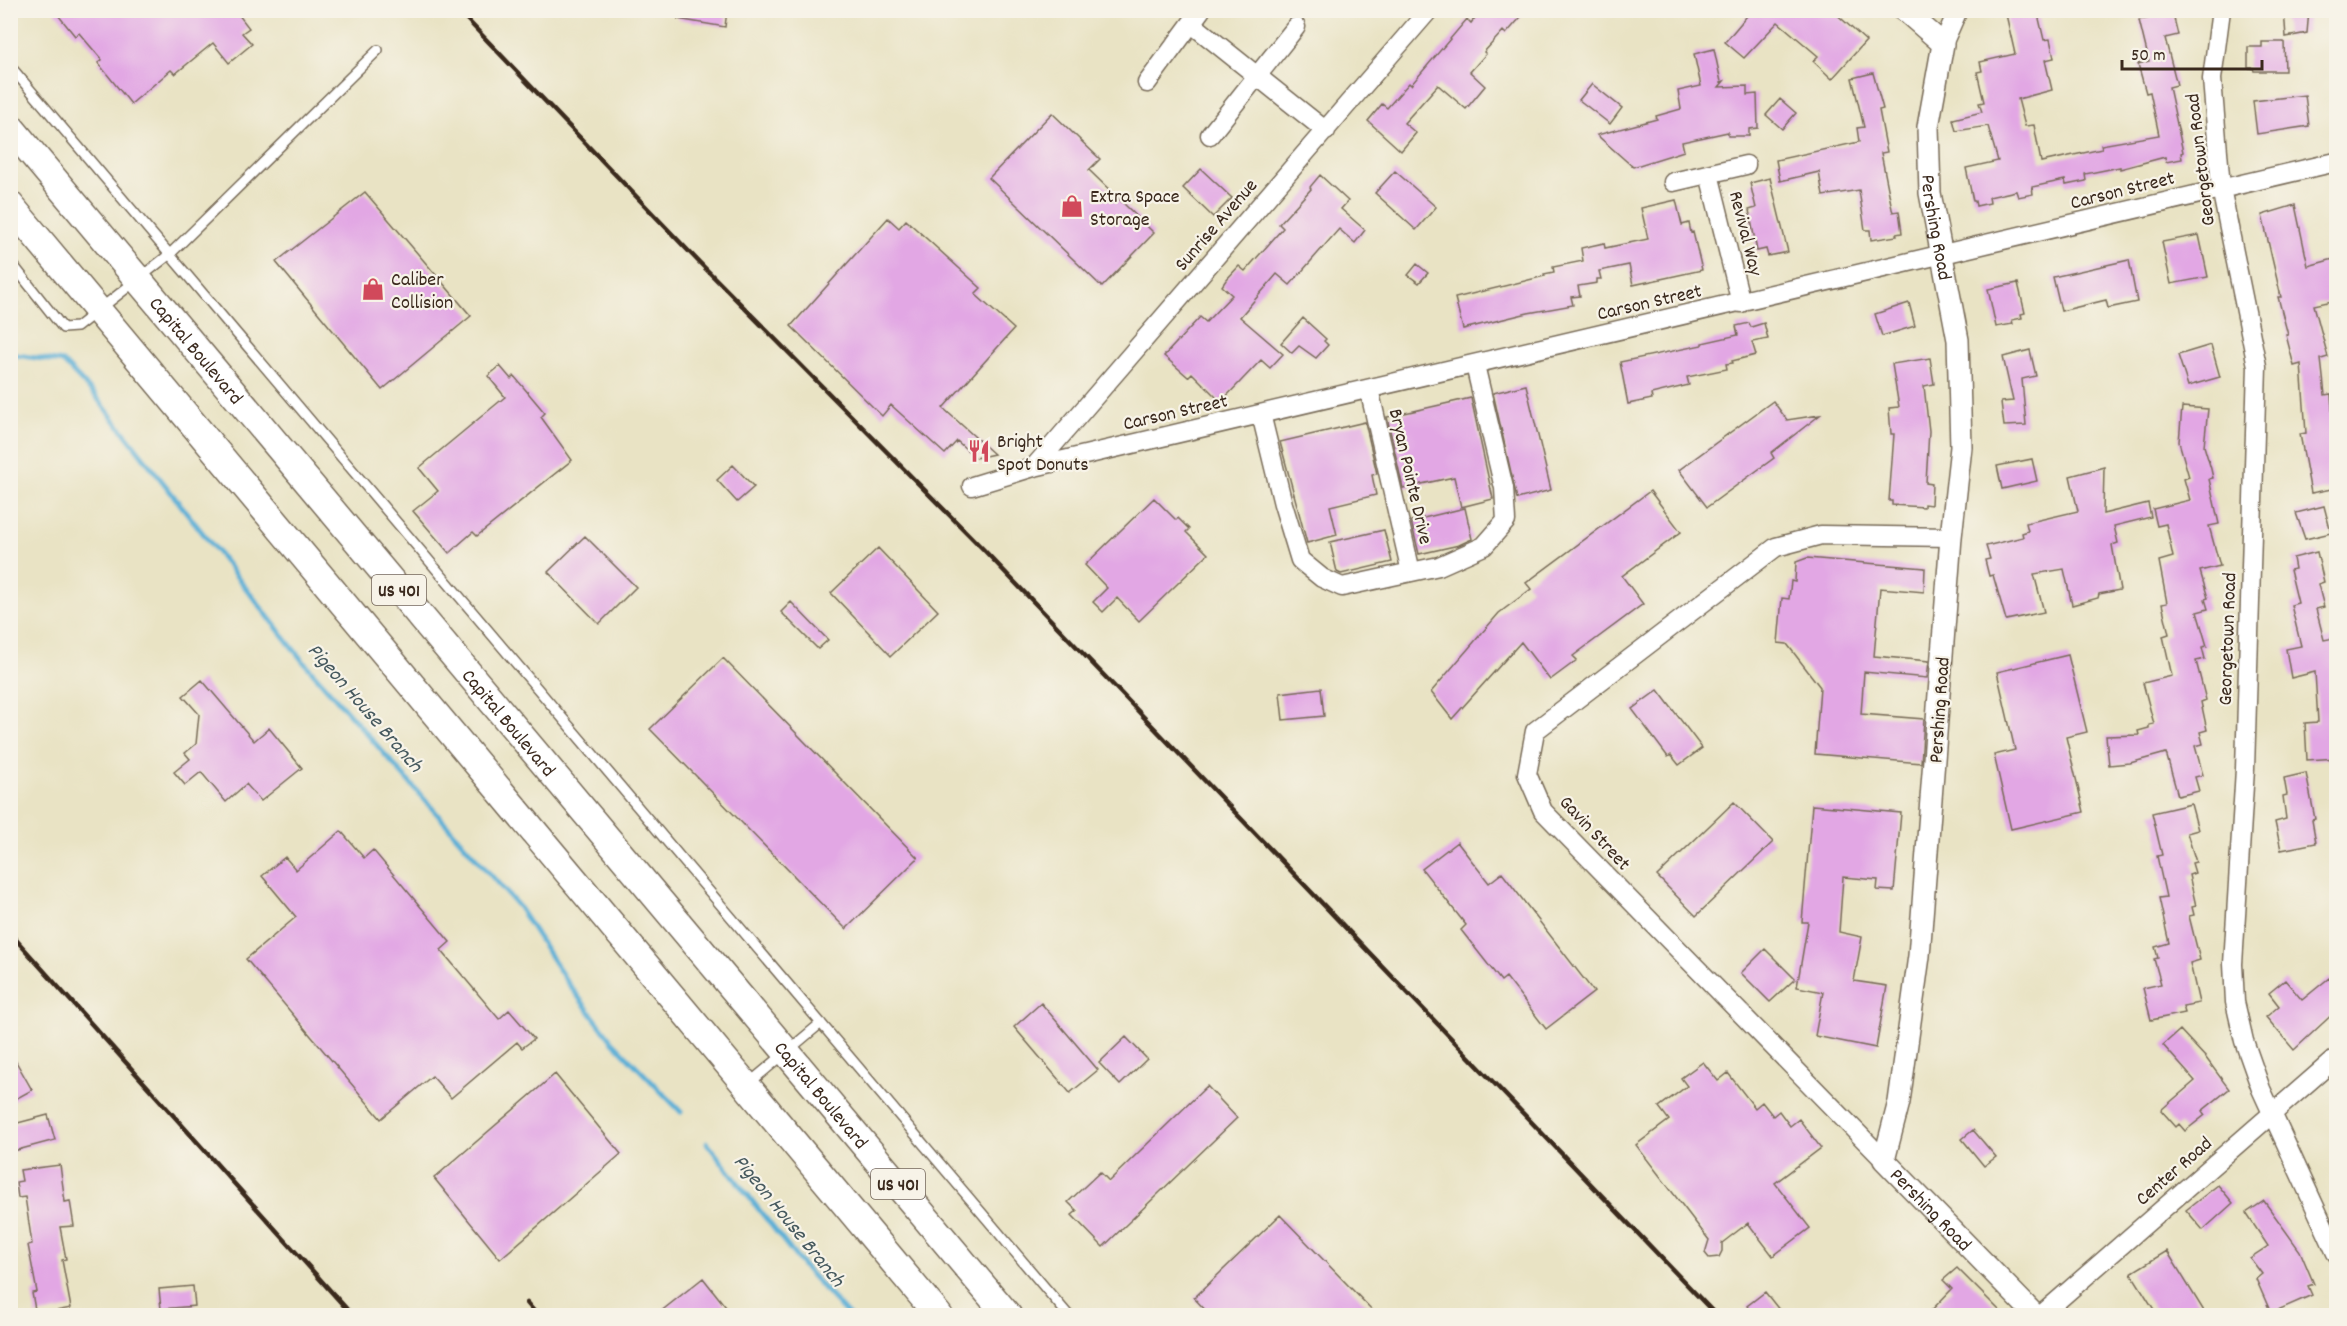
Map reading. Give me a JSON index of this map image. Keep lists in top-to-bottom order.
{
  "streets": {
    "main road": ["Capital Boulevard", "US 401"],
    "street": [
      "Georgetown Road",
      "Carson Street",
      "Sunrise Avenue",
      "Pershing Road",
      "Revival Way",
      "Bryan Pointe Drive",
      "Gavin Street",
      "Center Road"
    ]
  },
  "crossings": [
    ["Georgetown Road", "Carson Street"],
    ["Georgetown Road", "Center Road"],
    ["Carson Street", "Sunrise Avenue"],
    ["Carson Street", "Pershing Road"],
    ["Carson Street", "Revival Way"],
    ["Carson Street", "Bryan Pointe Drive"],
    ["Pershing Road", "Gavin Street"],
    ["Pershing Road", "Center Road"]
  ],
  "water": ["Pigeon House Branch"],
  "places": {
    "shop": ["Extra Space Storage", "Caliber Collision"],
    "restaurant": ["Bright Spot Donuts"]
  },
  "scale_bar": "50 m"
}
